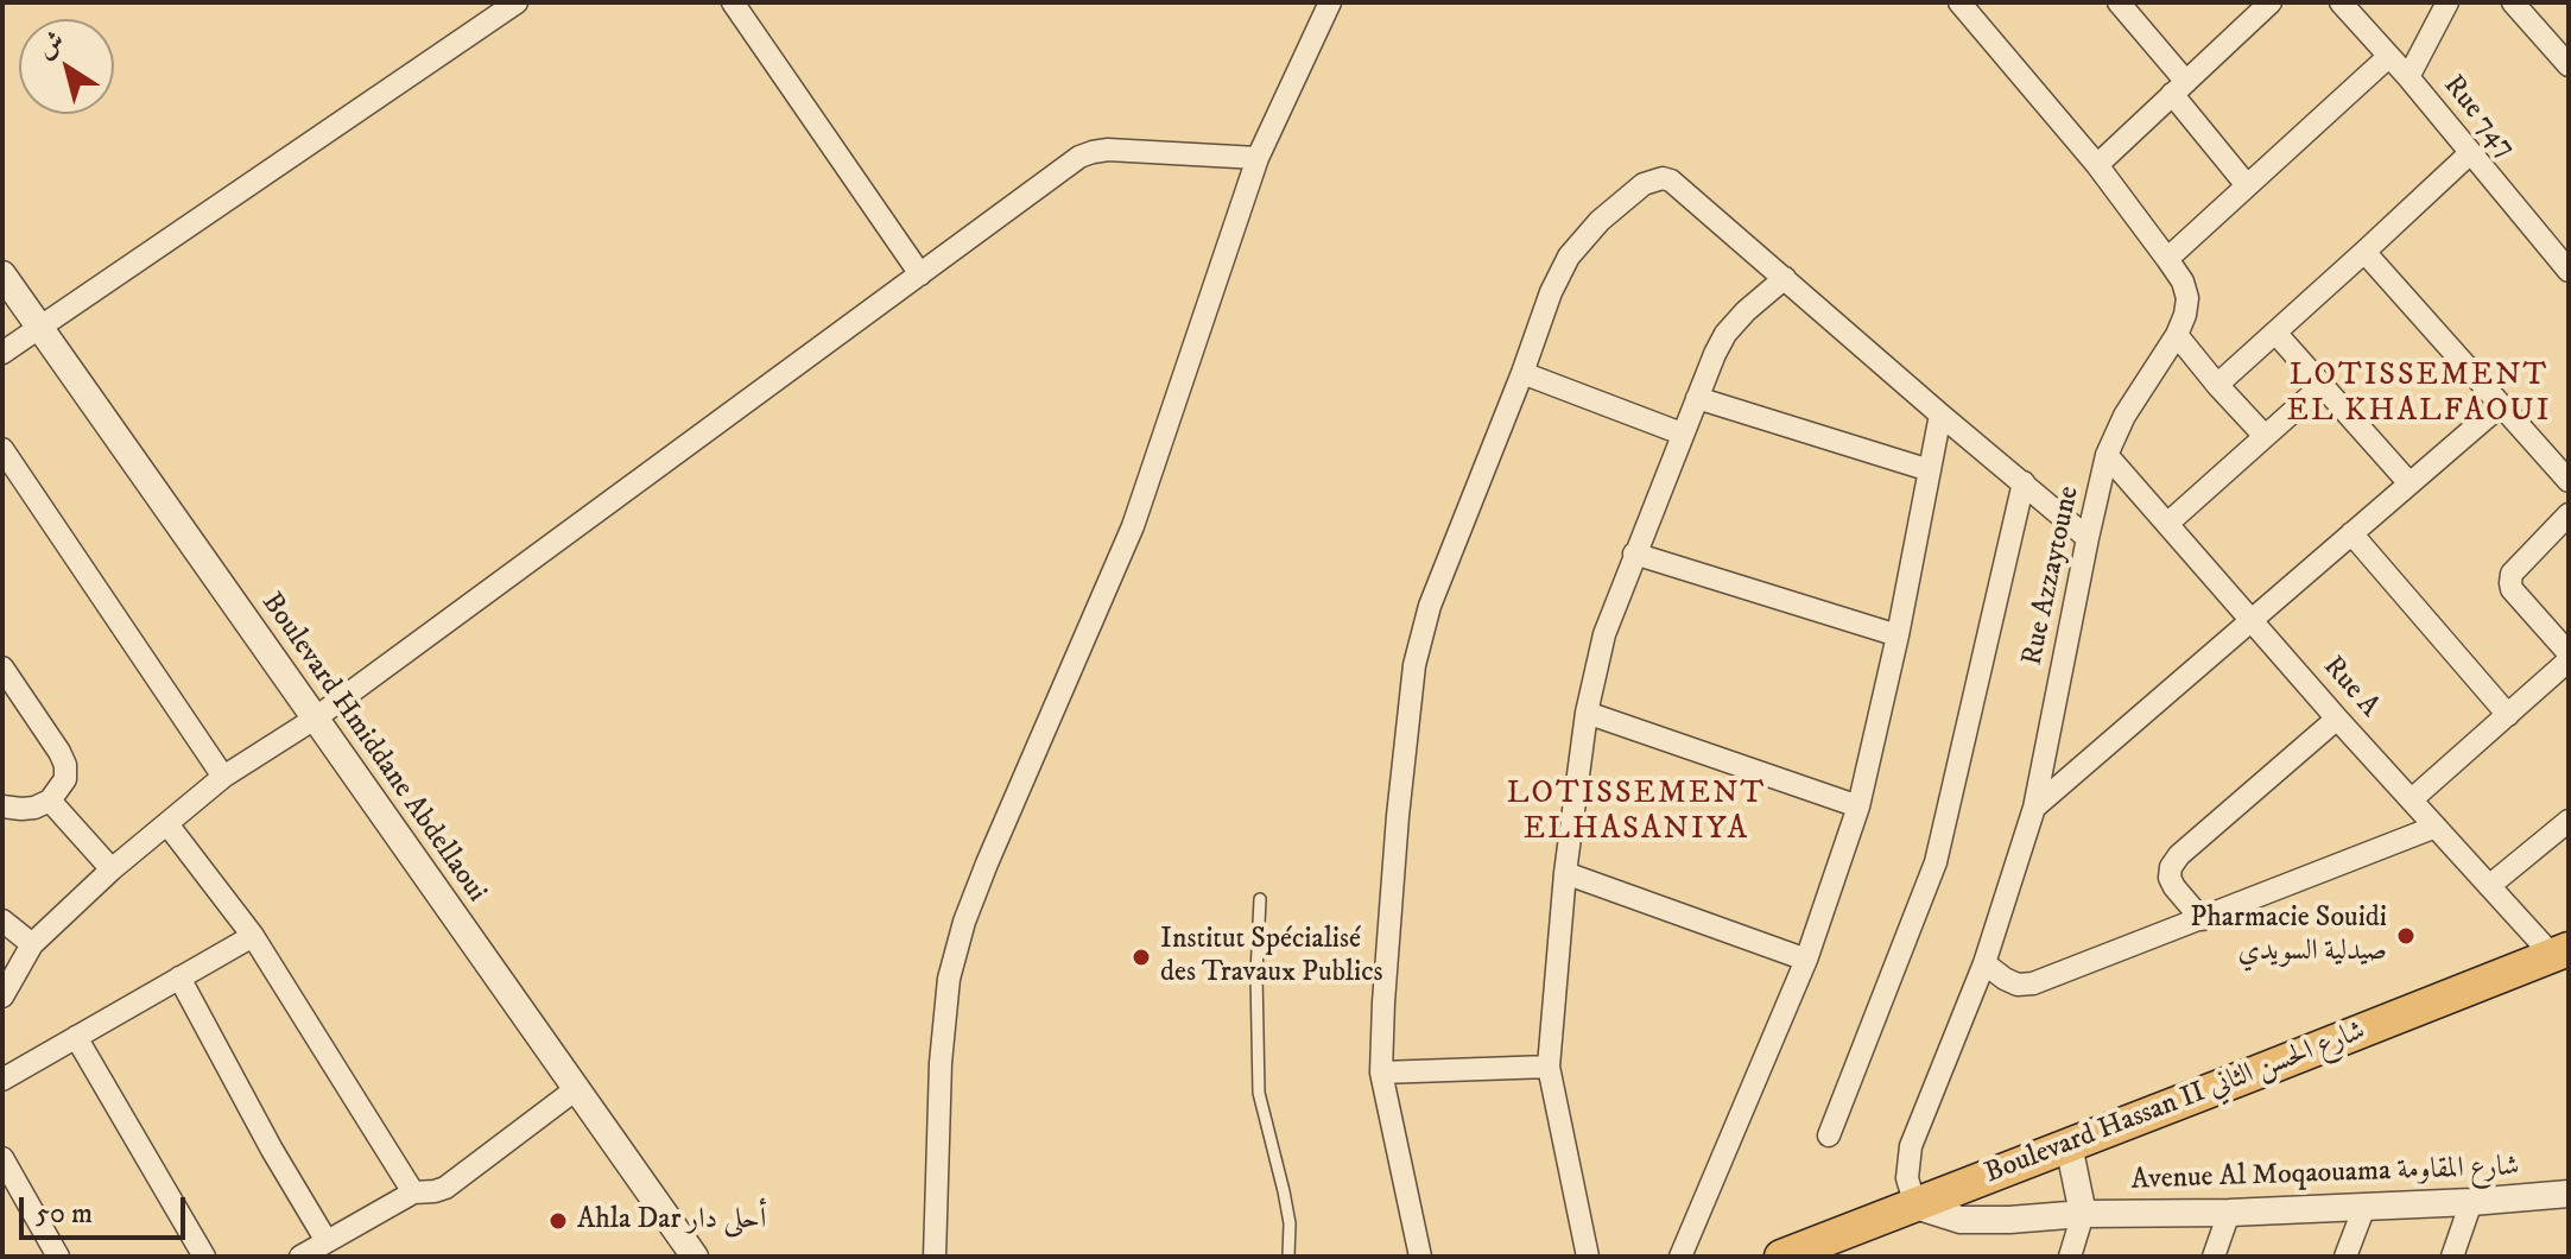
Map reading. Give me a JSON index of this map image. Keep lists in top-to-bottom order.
{
  "streets": {
    "main road": ["Boulevard Hassan II شارع الحسن الثاني"],
    "street": [
      "Rue 747",
      "Rue Azzaytoune",
      "Rue A",
      "Boulevard Hmiddane Abdellaoui",
      "Avenue Al Moqaouama شارع المقاومة"
    ]
  },
  "crossings": [
    ["Rue Azzaytoune", "Rue A"],
    ["Rue Azzaytoune", "Boulevard Hassan II شارع الحسن الثاني"],
    ["Rue Azzaytoune", "Avenue Al Moqaouama شارع المقاومة"],
    ["Rue A", "Boulevard Hassan II شارع الحسن الثاني"],
    ["Boulevard Hassan II شارع الحسن الثاني", "Avenue Al Moqaouama شارع المقاومة"]
  ],
  "districts": ["LOTISSEMENT EL KHALFAOUI", "LOTISSEMENT ELHASANIYA"],
  "places": ["Pharmacie Souidi صيدلية السويدي", "Institut Spécialisé des Travaux Publics", "Ahla Dar أحلى دار"],
  "scale_bar": "50 m",
  "north": "top left"
}
